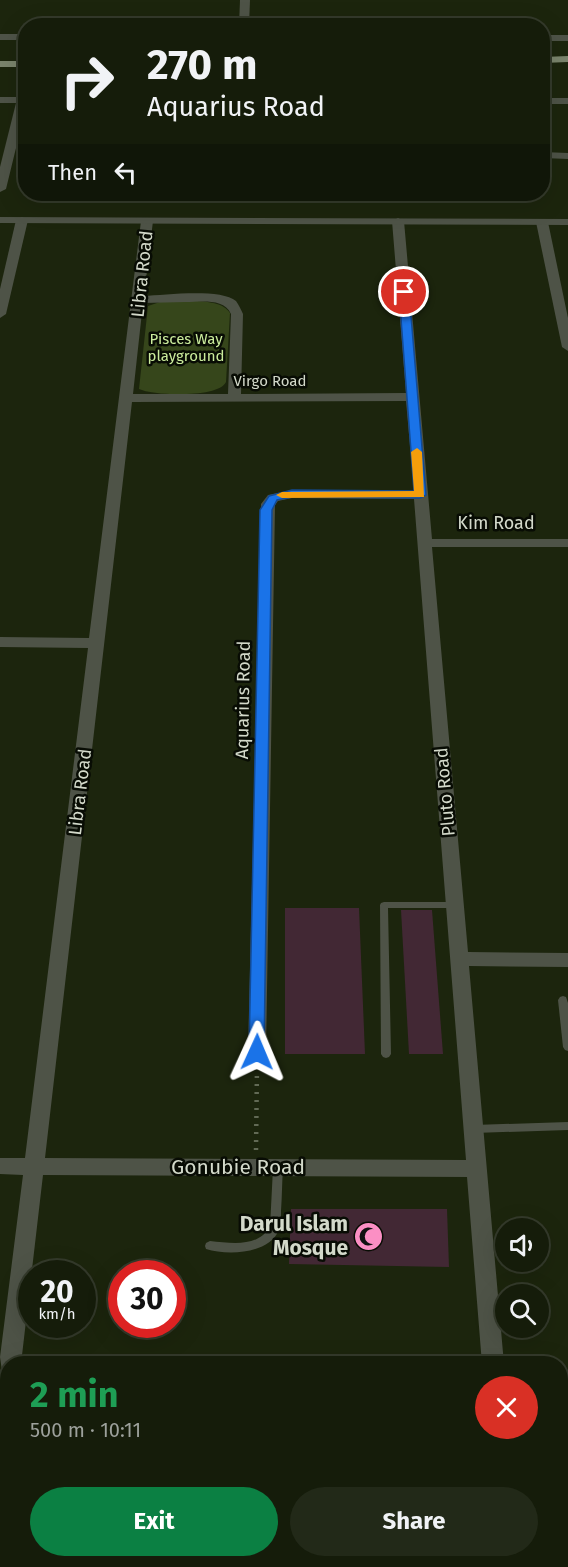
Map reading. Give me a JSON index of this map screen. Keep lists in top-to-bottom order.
{
  "streets": {
    "street": [
      "Libra Road",
      "Virgo Road",
      "Kim Road",
      "Aquarius Road",
      "Pluto Road",
      "Gonubie Road"
    ]
  },
  "crossings": [
    ["Libra Road", "Virgo Road"],
    ["Libra Road", "Gonubie Road"],
    ["Virgo Road", "Pluto Road"],
    ["Kim Road", "Pluto Road"],
    ["Aquarius Road", "Pluto Road"],
    ["Pluto Road", "Gonubie Road"]
  ],
  "parks": ["Pisces Way playground"],
  "places": {
    "mosque": ["Darul Islam Mosque"]
  },
  "page": {
    "turn": ["270 m", "Aquarius Road"],
    "then": "Then",
    "speed": "20 km/h",
    "limit": "30",
    "heading": ["2 min", "500 m · 10:11"],
    "buttons": ["Exit", "Share"]
  }
}
